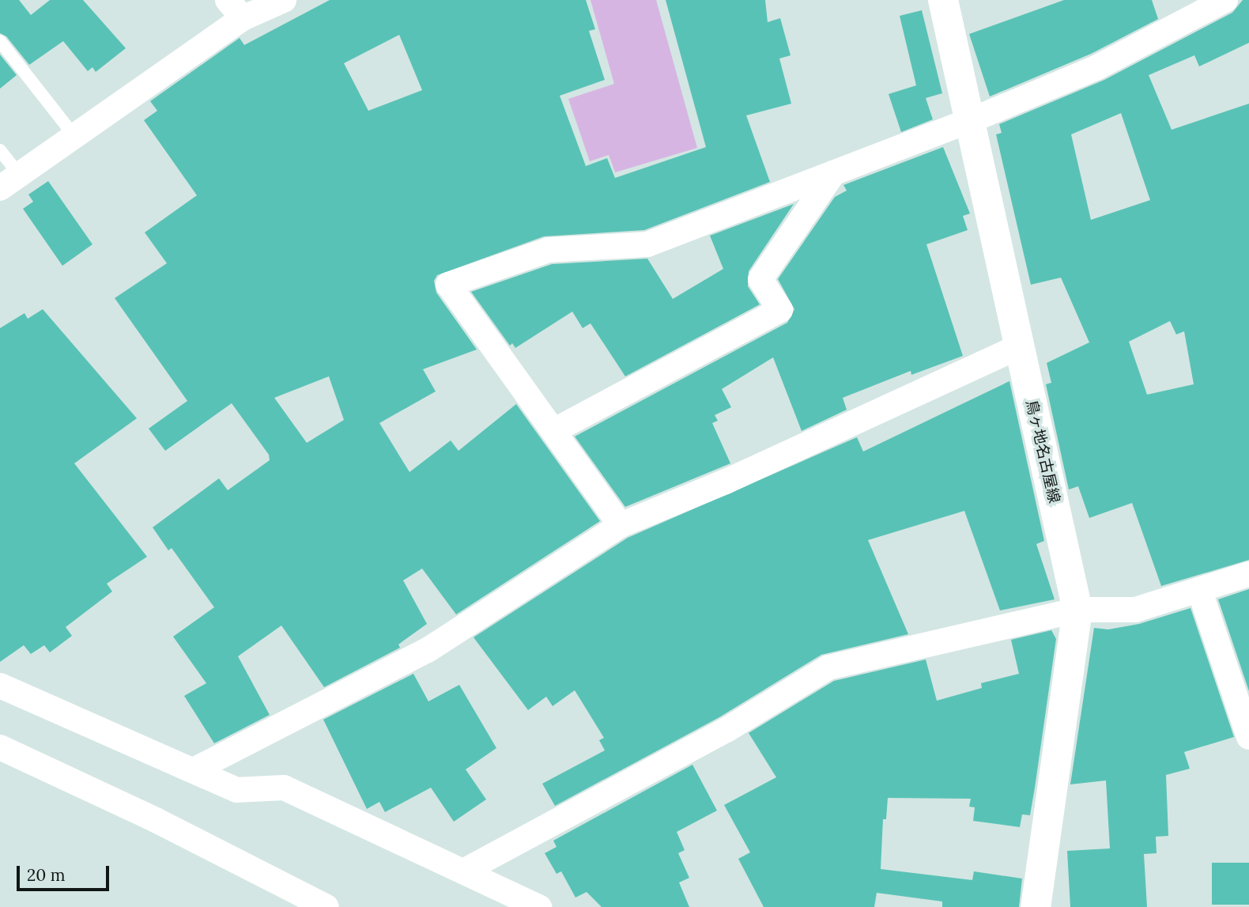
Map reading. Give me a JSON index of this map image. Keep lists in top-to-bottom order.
{
  "streets": {
    "main road": ["鳥ヶ地名古屋線"]
  },
  "scale_bar": "20 m"
}
